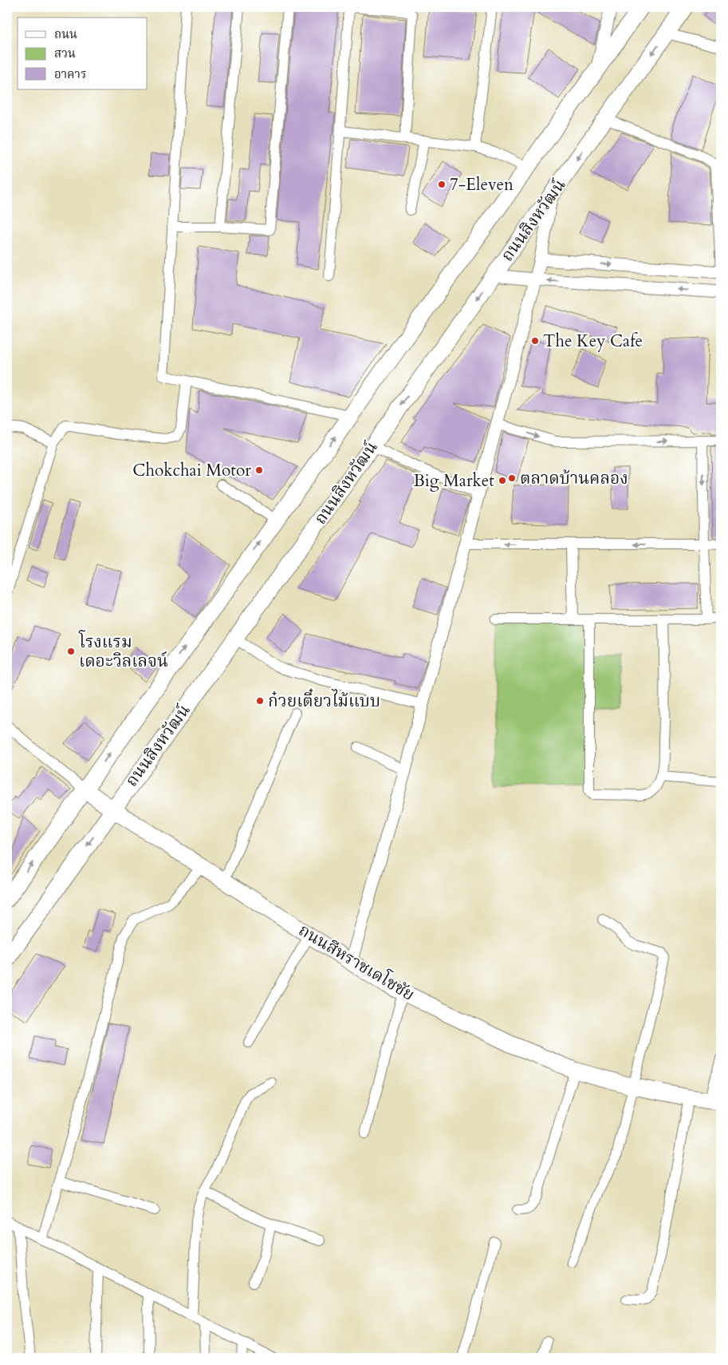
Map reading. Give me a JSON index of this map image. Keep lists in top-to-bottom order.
{
  "streets": {
    "main road": ["ถนนสิงหวัฒน์", "ถนนสีหราชเดโชชัย"]
  },
  "crossings": [
    ["ถนนสิงหวัฒน์", "ถนนสีหราชเดโชชัย"]
  ],
  "places": [
    "7-Eleven",
    "The Key Cafe",
    "Chokchai Motor",
    "ตลาดบ้านคลอง",
    "Big Market",
    "โรงแรม เดอะวิลเลจน์",
    "ก๋วยเตี๋ยวไม้แบบ"
  ],
  "legend": ["ถนน", "สวน", "อาคาร"]
}
